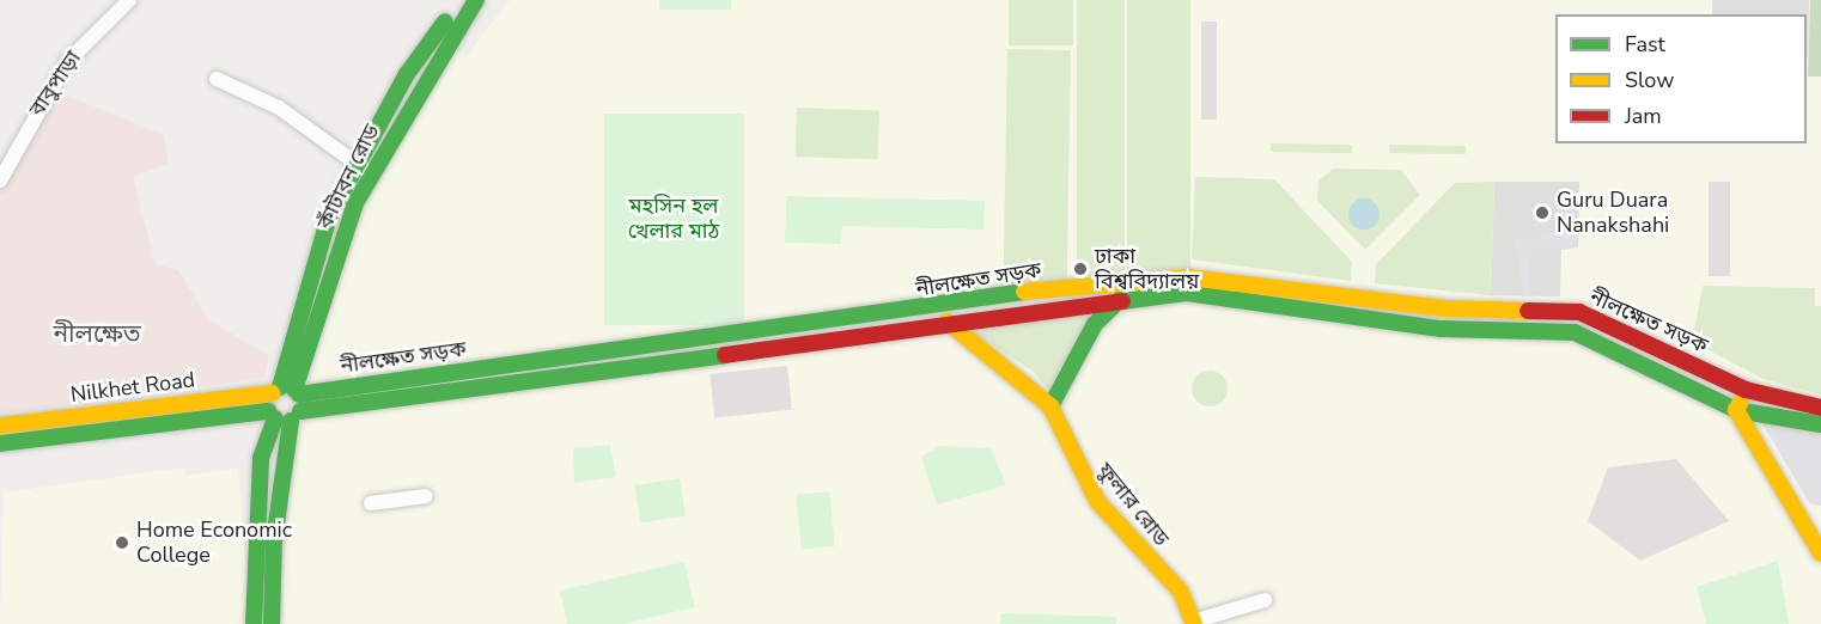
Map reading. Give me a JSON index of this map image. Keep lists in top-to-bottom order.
{
  "streets": {
    "main road": [
      "কাঁটাবন রোড",
      "নীলক্ষেত সড়ক",
      "Nilkhet Road",
      "ফুলার রোড"
    ],
    "street": ["বাবুপাড়া"]
  },
  "crossings": [
    ["কাঁটাবন রোড", "নীলক্ষেত সড়ক"],
    ["কাঁটাবন রোড", "Nilkhet Road"],
    ["নীলক্ষেত সড়ক", "Nilkhet Road"],
    ["নীলক্ষেত সড়ক", "ফুলার রোড"]
  ],
  "districts": ["নীলক্ষেত"],
  "parks": ["মহসিন হল খেলার মাঠ"],
  "places": ["Guru Duara Nanakshahi", "ঢাকা বিশ্ববিদ্যালয়", "Home Economic College"],
  "legend": ["Fast", "Slow", "Jam"]
}
